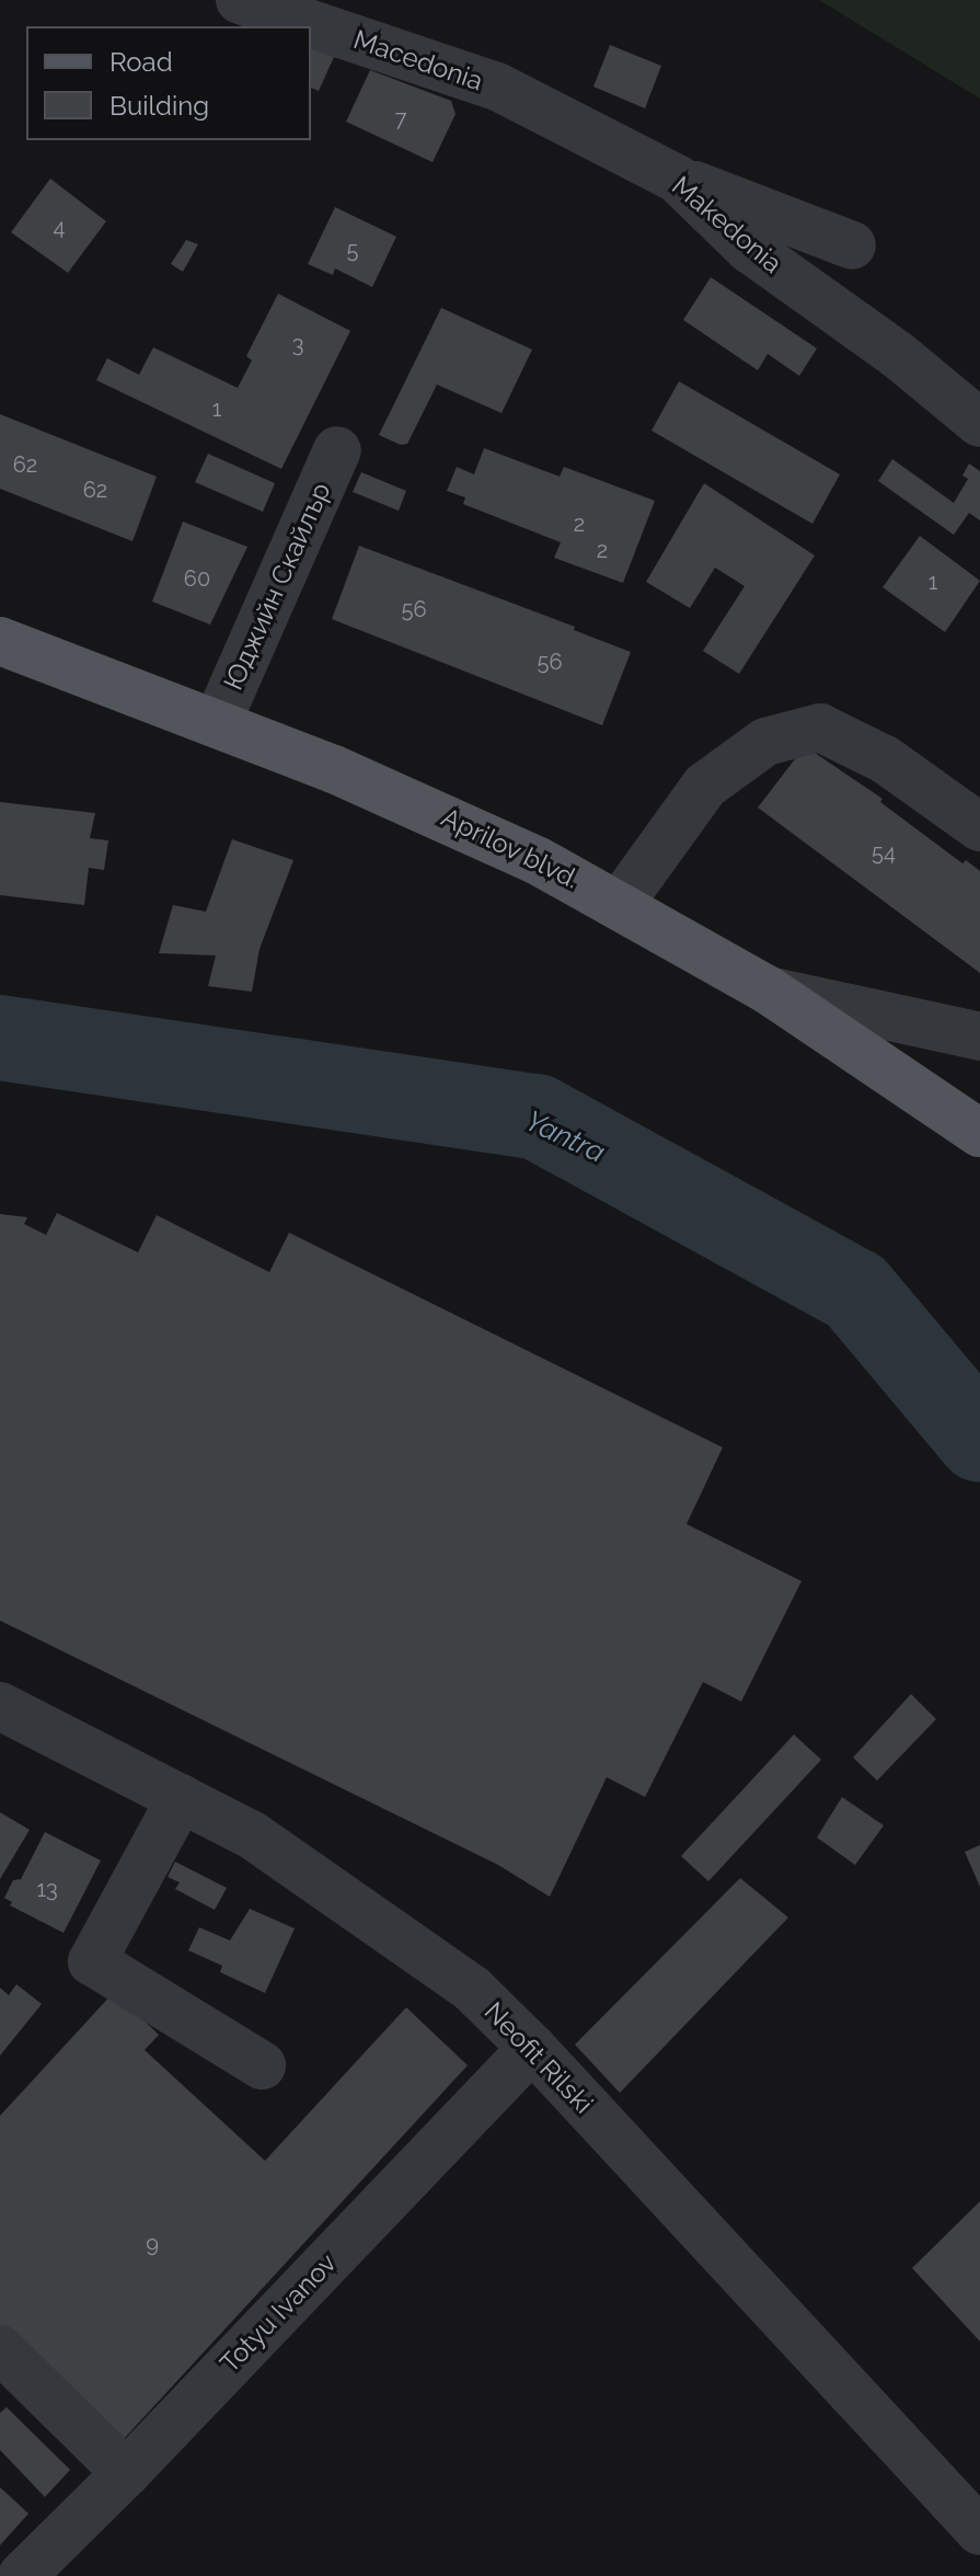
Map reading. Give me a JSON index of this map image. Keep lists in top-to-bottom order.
{
  "streets": {
    "main road": ["Aprilov blvd."],
    "street": [
      "Macedonia",
      "Makedonia",
      "Юджийн Скайлър",
      "Neofit Rilski",
      "Totyu Ivanov"
    ]
  },
  "crossings": [
    ["Macedonia", "Makedonia"],
    ["Юджийн Скайлър", "Aprilov blvd."],
    ["Neofit Rilski", "Totyu Ivanov"]
  ],
  "water": ["Yantra"],
  "house_numbers": [
    "7",
    "4",
    "5",
    "3",
    "1",
    "62",
    "62",
    "2",
    "2",
    "60",
    "1",
    "56",
    "56",
    "54",
    "13",
    "9"
  ],
  "legend": ["Road", "Building"]
}
